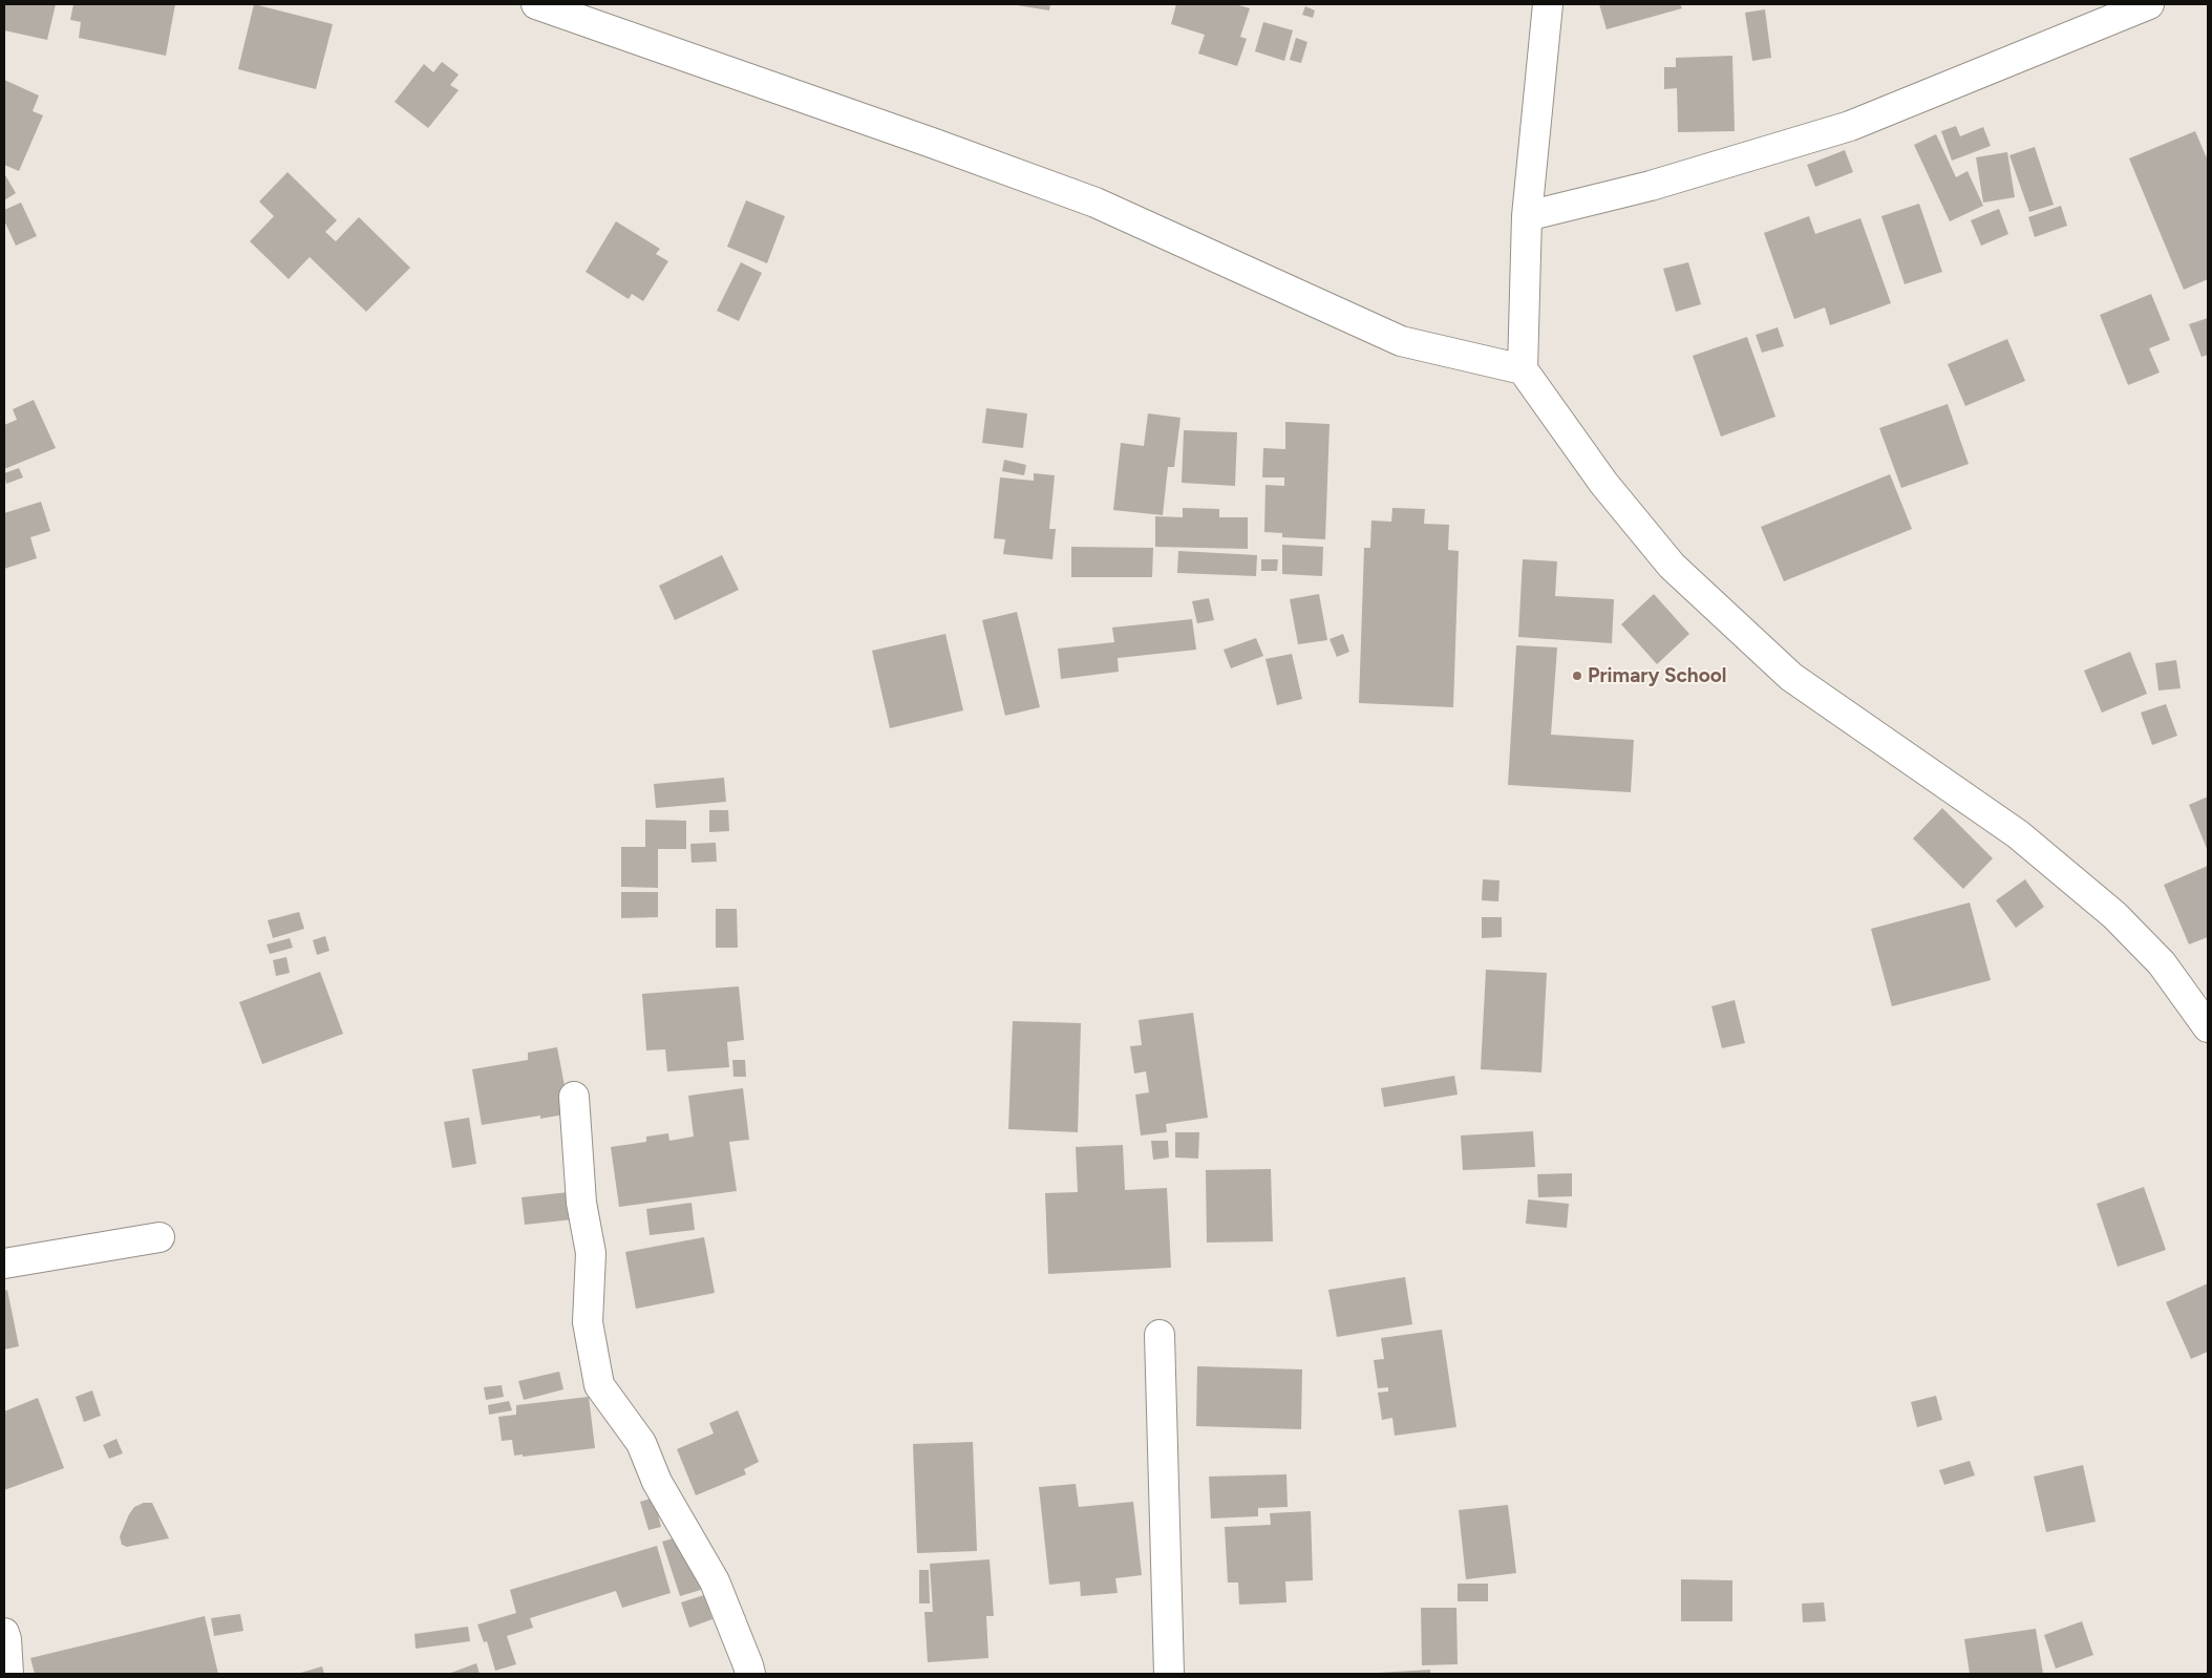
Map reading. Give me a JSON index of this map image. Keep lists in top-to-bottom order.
{
  "places": ["Primary School"]
}
